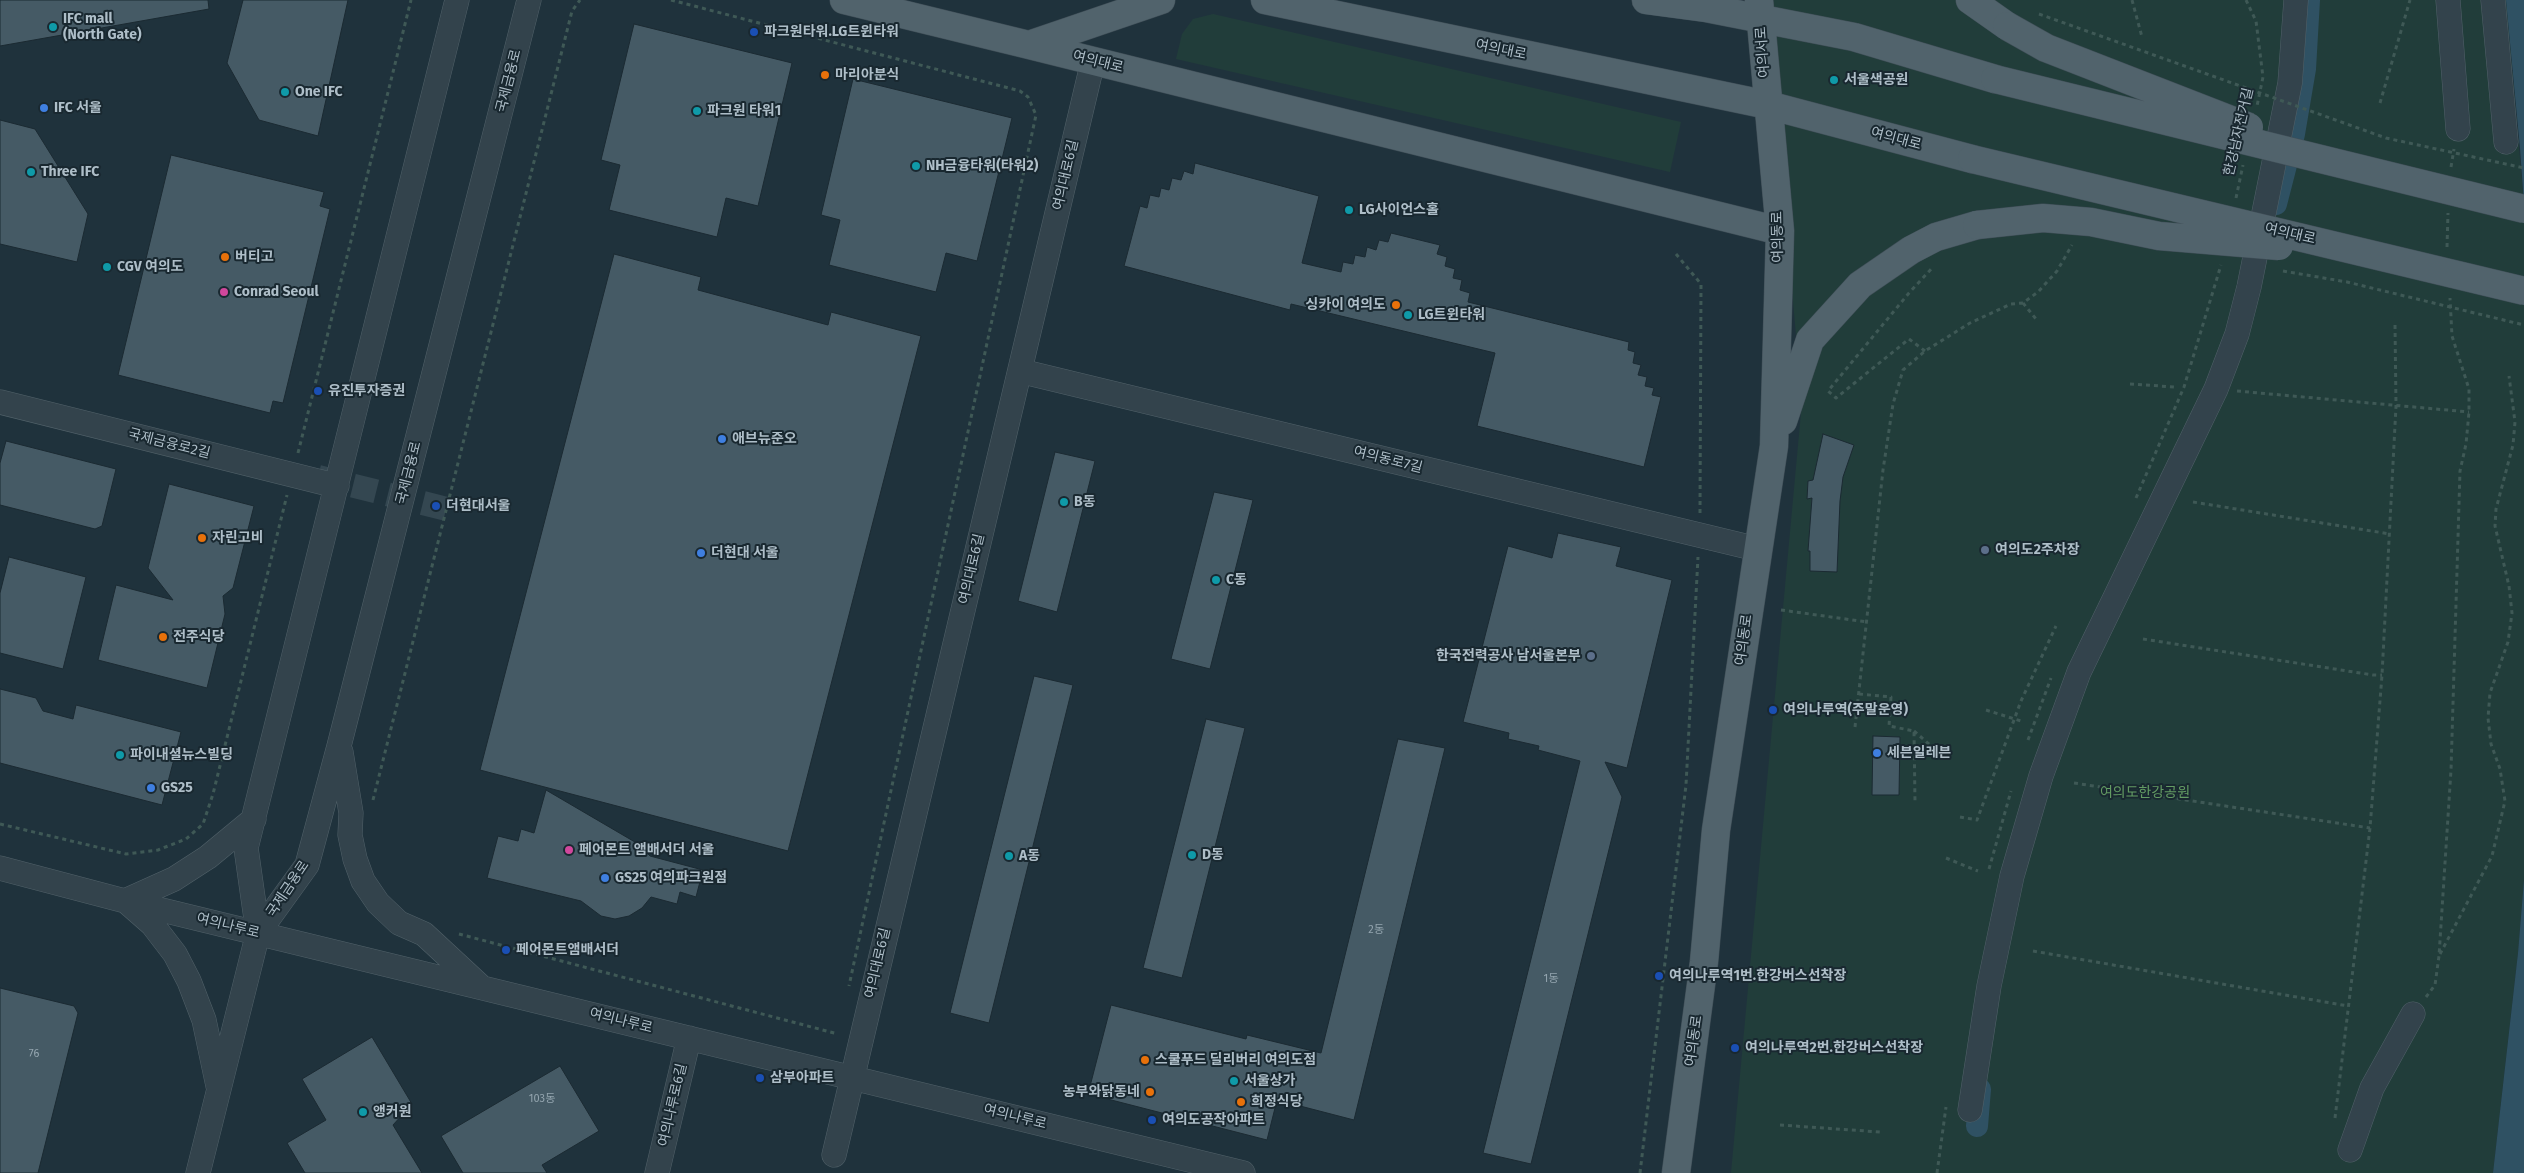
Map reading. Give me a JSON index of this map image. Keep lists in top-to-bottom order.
{
  "streets": {
    "main road": ["여의대로", "여의서로", "여의동로"],
    "street": [
      "국제금융로",
      "여의대로6길",
      "국제금융로2길",
      "여의동로7길",
      "여의나루로",
      "여의나루로6길"
    ],
    "path": ["한강남자전거길"]
  },
  "crossings": [
    ["여의대로", "여의서로"],
    ["여의대로", "여의대로6길"],
    ["여의대로", "여의동로"],
    ["여의서로", "여의동로"],
    ["국제금융로", "국제금융로2길"],
    ["국제금융로", "여의나루로"],
    ["여의대로6길", "여의동로7길"],
    ["여의대로6길", "여의나루로"],
    ["여의동로", "여의동로7길"],
    ["여의나루로", "여의나루로6길"]
  ],
  "parks": ["여의도한강공원"],
  "places": [
    "IFC mall (North Gate)",
    "파크원타워.LG트윈타워",
    "마리아분식",
    "서울색공원",
    "One IFC",
    "IFC 서울",
    "파크원 타워1",
    "NH금융타워(타워2)",
    "Three IFC",
    "LG사이언스홀",
    "버티고",
    "CGV 여의도",
    "Conrad Seoul",
    "싱카이 여의도",
    "LG트윈타워",
    "유진투자증권",
    "애브뉴준오",
    "B동",
    "더현대서울",
    "자린고비",
    "여의도2주차장",
    "더현대 서울",
    "C동",
    "전주식당",
    "한국전력공사 남서울본부",
    "여의나루역(주말운영)",
    "세븐일레븐",
    "파이내셜뉴스빌딩",
    "GS25",
    "페어몬트 앰배서더 서울",
    "D동",
    "A동",
    "GS25 여의파크원점",
    "페어몬트앰배서더",
    "여의나루역1번.한강버스선착장",
    "여의나루역2번.한강버스선착장",
    "스쿨푸드 딜리버리 여의도점",
    "삼부아파트",
    "서울상가",
    "농부와닭동네",
    "희정식당",
    "앵커원",
    "여의도공작아파트"
  ],
  "house_numbers": [
    "2동",
    "1동",
    "76",
    "103동"
  ]
}
